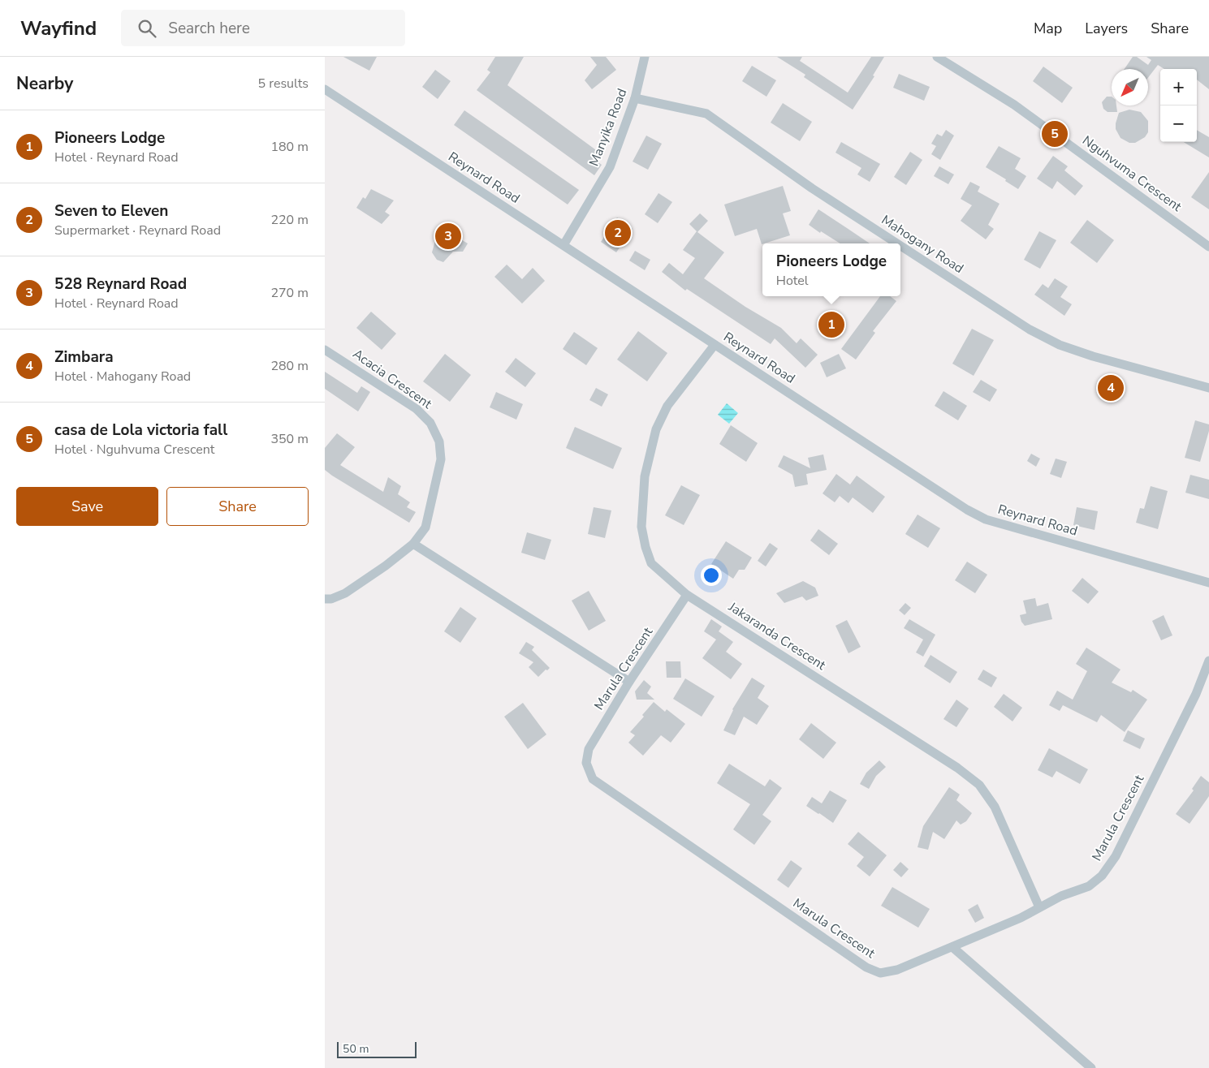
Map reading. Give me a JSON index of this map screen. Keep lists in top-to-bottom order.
{
  "streets": {
    "street": [
      "Manyika Road",
      "Nguhvuma Crescent",
      "Reynard Road",
      "Mahogany Road",
      "Acacia Crescent",
      "Jakaranda Crescent",
      "Marula Crescent"
    ]
  },
  "crossings": [
    ["Manyika Road", "Reynard Road"],
    ["Manyika Road", "Mahogany Road"],
    ["Reynard Road", "Jakaranda Crescent"],
    ["Jakaranda Crescent", "Marula Crescent"]
  ],
  "scale_bar": "50 m",
  "north": "bottom left",
  "page": {
    "header": "Wayfind",
    "search": "Search here",
    "nav": ["Map", "Layers", "Share"],
    "heading": ["Nearby", "5 results"],
    "map_buttons": ["+", "−"],
    "list": [
      {
        "mark": "1",
        "name": "Pioneers Lodge",
        "note": "Hotel · Reynard Road",
        "value": "180 m"
      },
      {
        "mark": "2",
        "name": "Seven to Eleven",
        "note": "Supermarket · Reynard Road",
        "value": "220 m"
      },
      {
        "mark": "3",
        "name": "528 Reynard Road",
        "note": "Hotel · Reynard Road",
        "value": "270 m"
      },
      {
        "mark": "4",
        "name": "Zimbara",
        "note": "Hotel · Mahogany Road",
        "value": "280 m"
      },
      {
        "mark": "5",
        "name": "casa de Lola victoria fall",
        "note": "Hotel · Nguhvuma Crescent",
        "value": "350 m"
      }
    ],
    "pins": [
      "5",
      "2",
      "3",
      "1",
      "4"
    ],
    "popup": ["Pioneers Lodge", "Hotel"],
    "buttons": ["Save", "Share"],
    "scale": "50 m"
  }
}
